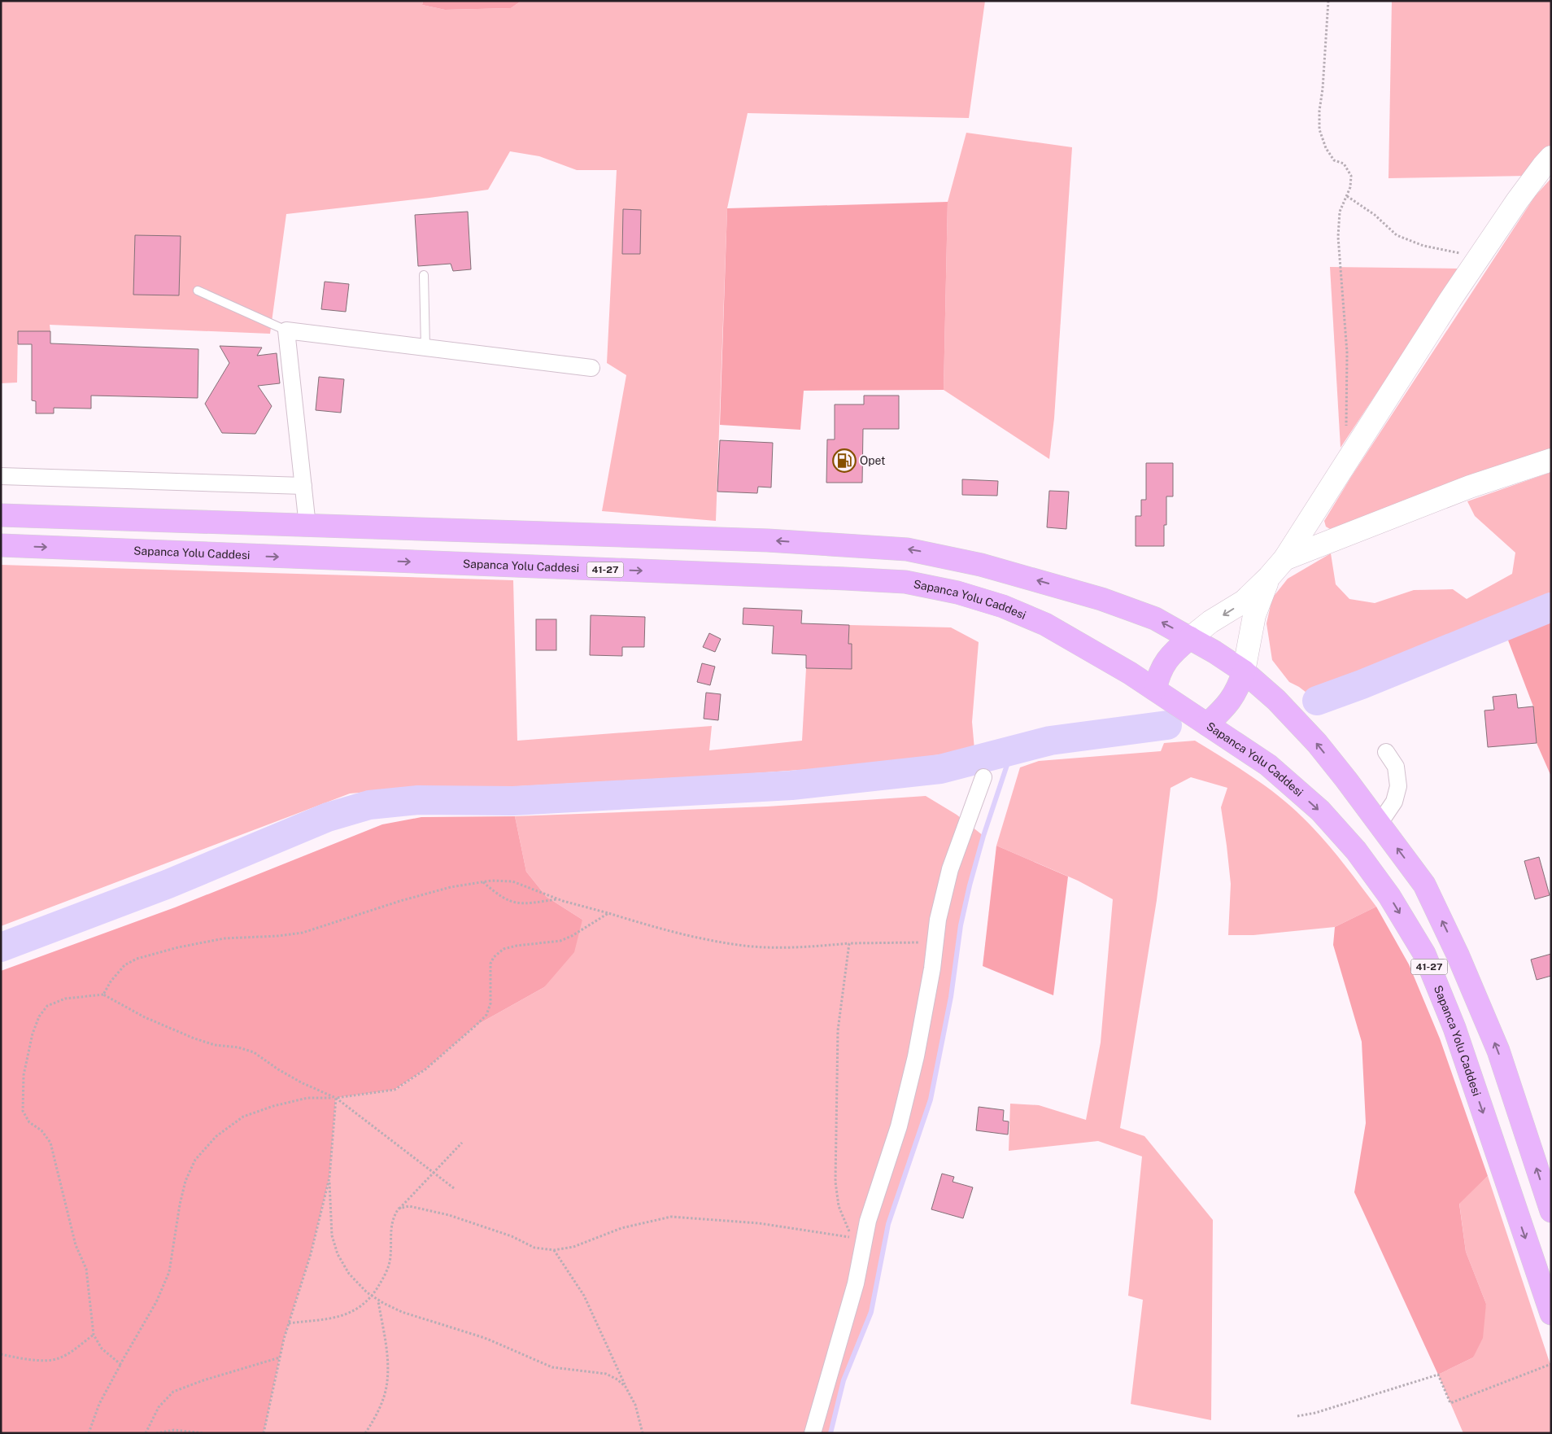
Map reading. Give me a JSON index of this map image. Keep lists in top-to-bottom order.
{
  "streets": {
    "highway": ["Sapanca Yolu Caddesi", "41-27"]
  },
  "places": {
    "fuel station": ["Opet"]
  }
}
